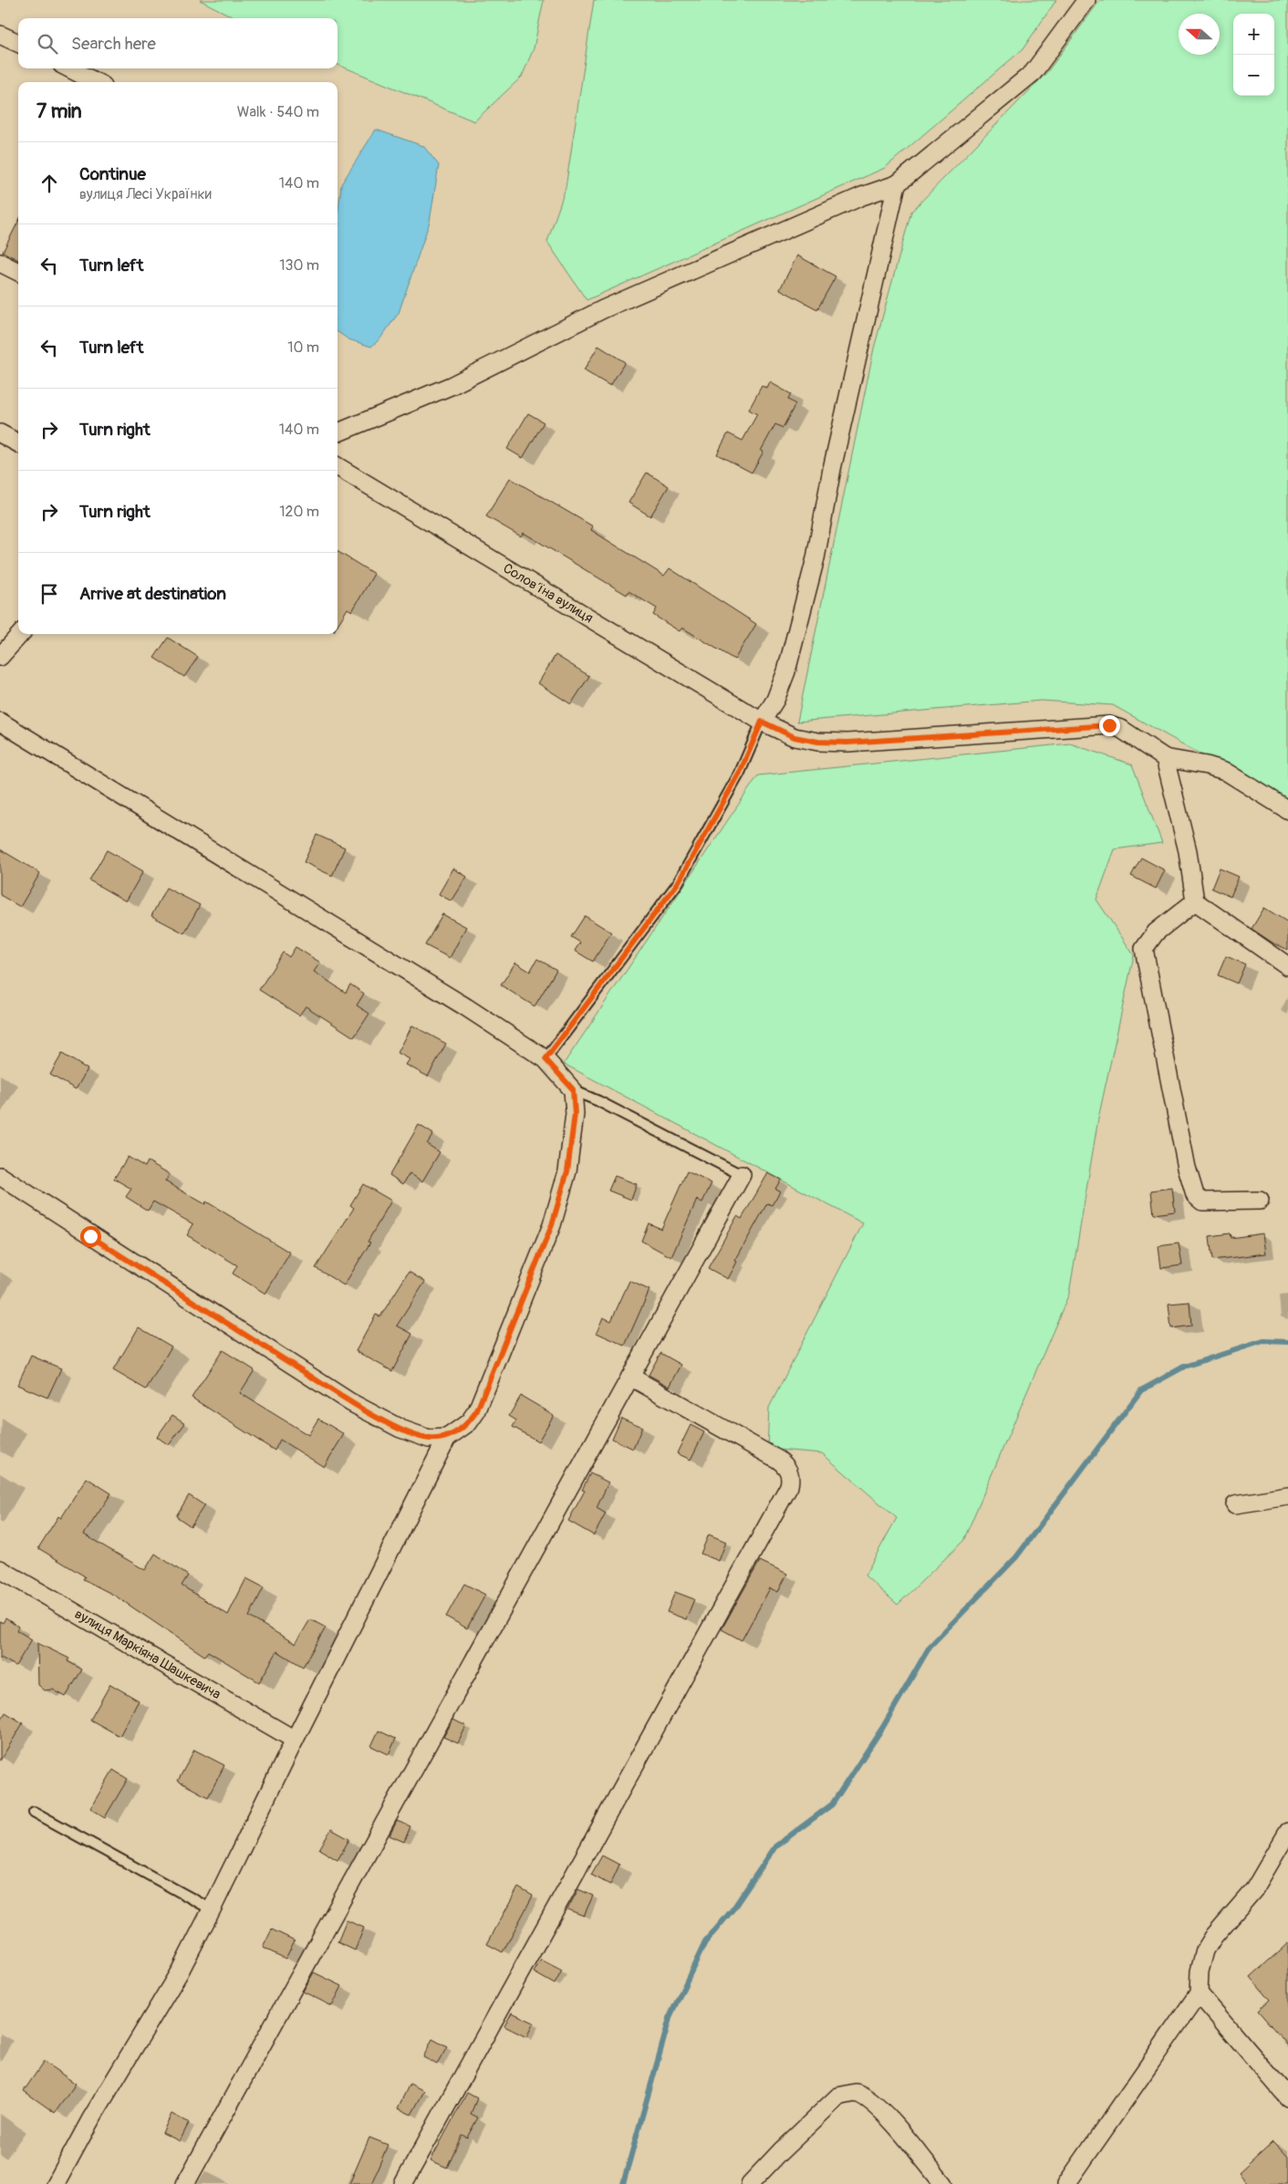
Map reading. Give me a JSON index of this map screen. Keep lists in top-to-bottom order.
{
  "streets": {
    "street": ["Соловʼїна вулиця", "вулиця Маркіяна Шашкевича"]
  },
  "north": "left",
  "page": {
    "map_buttons": ["+", "−"],
    "search": "Search here",
    "heading": ["7 min", "Walk · 540 m"],
    "list": [
      ["Continue", "вулиця Лесі Українки", "140 m"],
      ["Turn left", "130 m"],
      ["Turn left", "10 m"],
      ["Turn right", "140 m"],
      ["Turn right", "120 m"],
      "Arrive at destination"
    ]
  }
}
